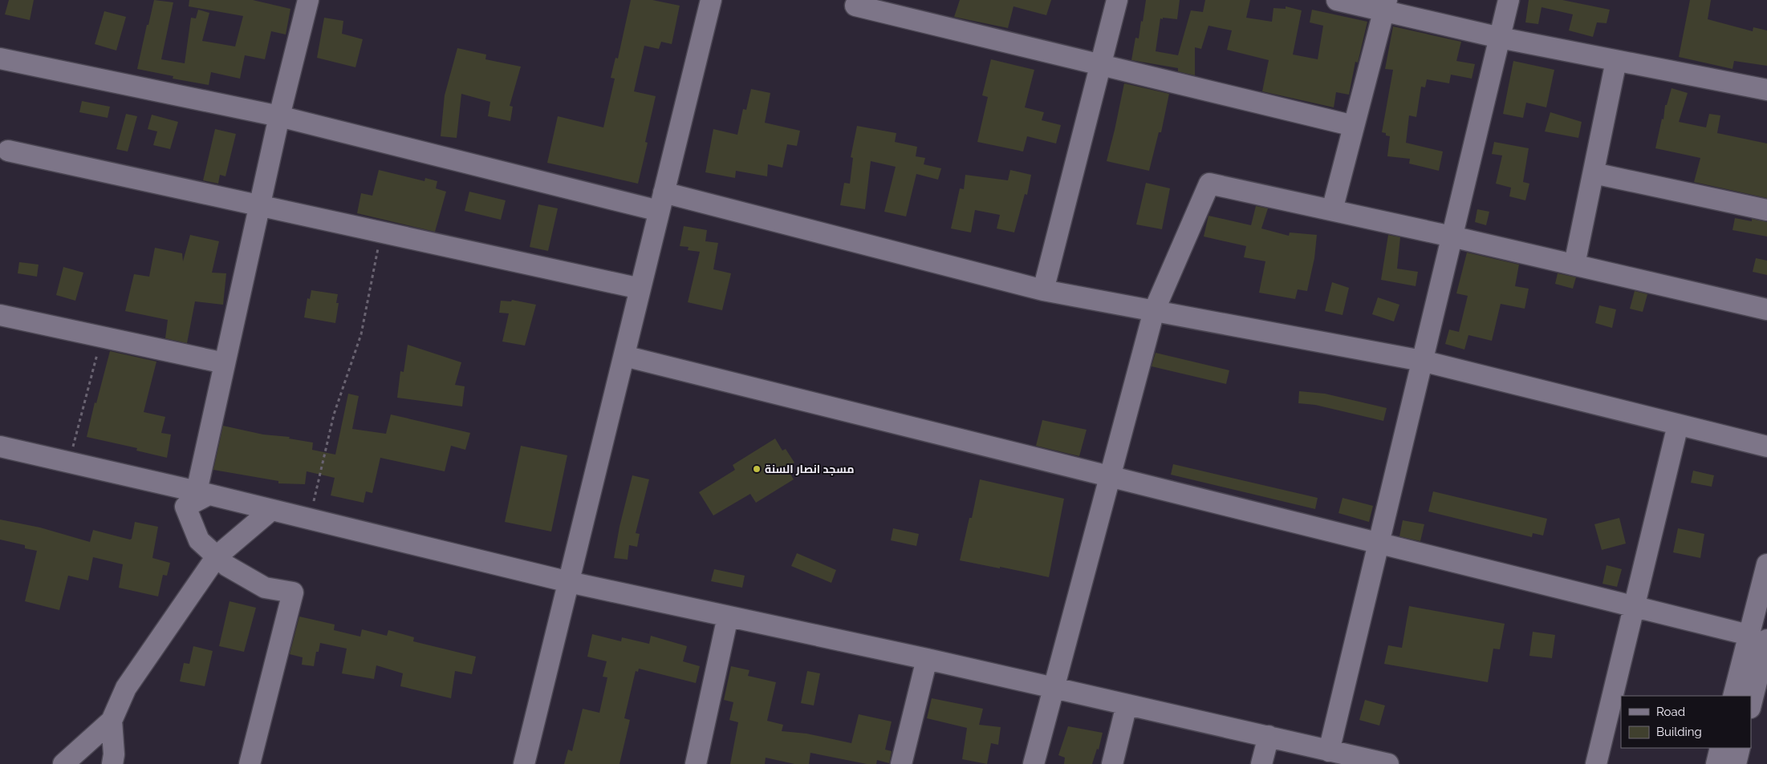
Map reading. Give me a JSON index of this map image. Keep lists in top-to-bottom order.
{
  "places": ["مسجد انصار السنة"],
  "legend": ["Road", "Building"]
}
